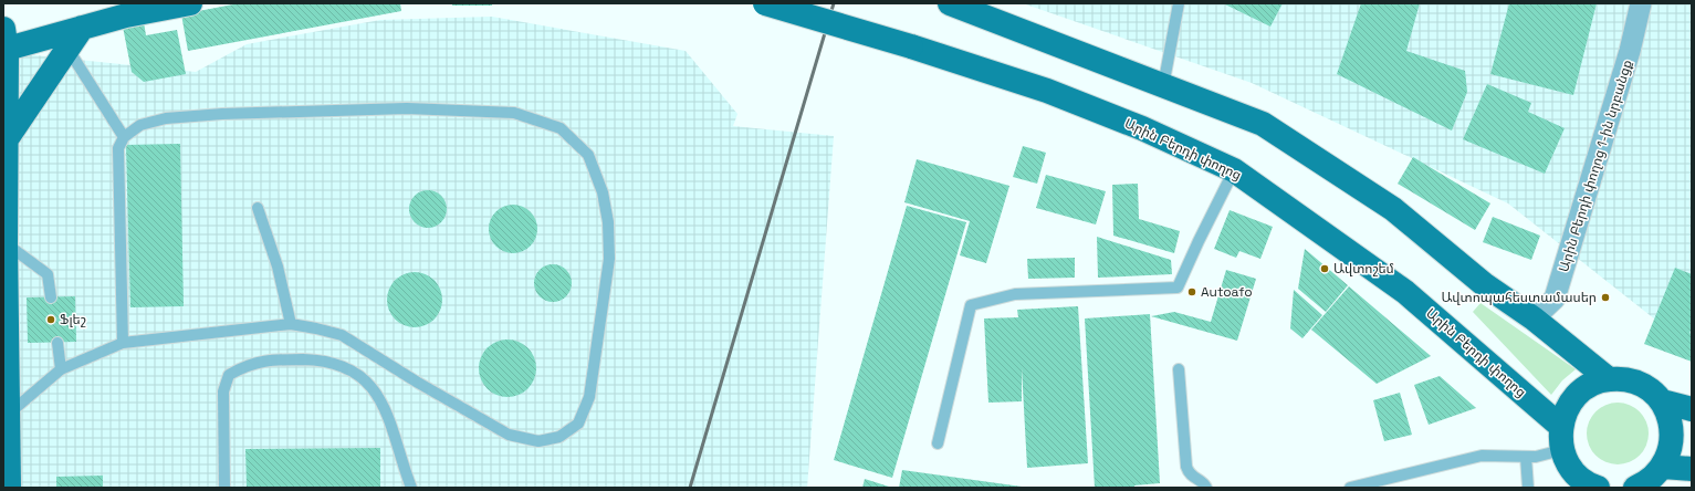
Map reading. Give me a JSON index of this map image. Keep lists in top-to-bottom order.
{
  "streets": {
    "main road": ["Արին Բերդի փողոց"],
    "street": ["Արին Բերդի փողոց 1-ին նրբանցք"]
  },
  "places": [
    "Ավտոշեմ",
    "Autoafo",
    "Ավտոպահեստամասեր",
    "Ֆլեշ"
  ]
}
